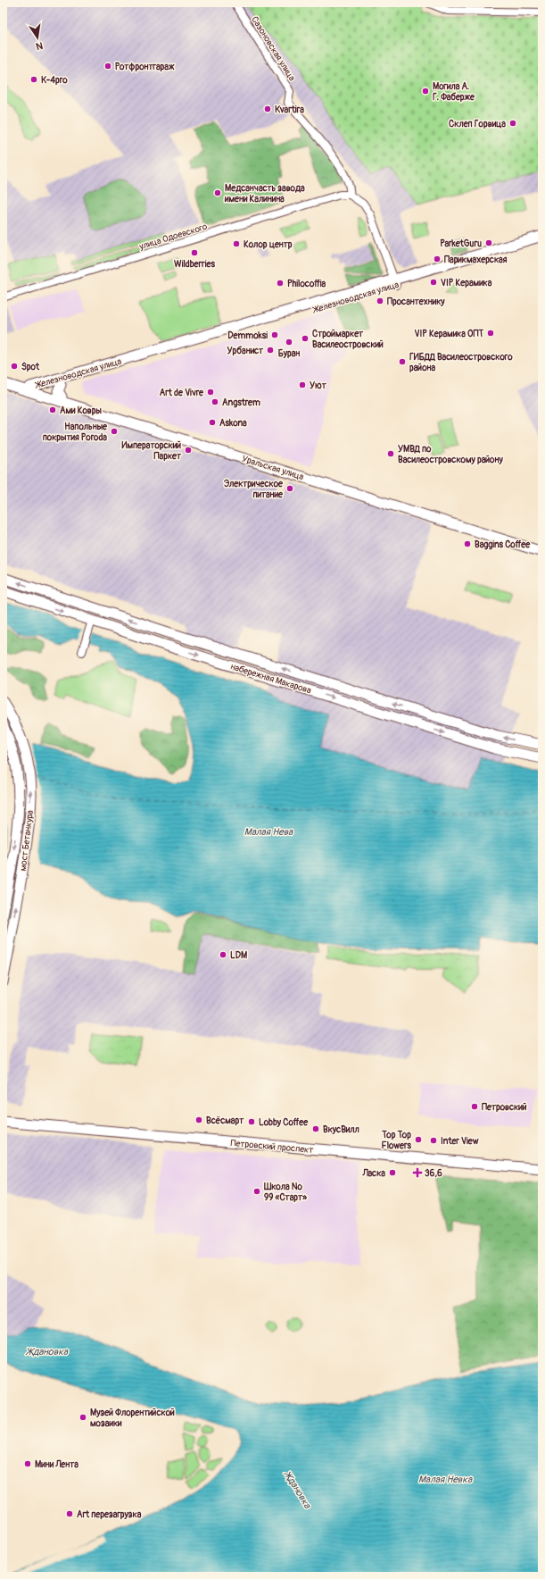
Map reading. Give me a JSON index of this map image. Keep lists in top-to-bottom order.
{
  "streets": {
    "main road": [
      "Железноводская улица",
      "Уральская улица",
      "набережная Макарова",
      "мост Бетанкура",
      "Петровский проспект"
    ],
    "street": ["Сазоновская улица", "улица Одоевского"]
  },
  "crossings": [
    ["Сазоновская улица", "улица Одоевского"],
    ["Железноводская улица", "Уральская улица"]
  ],
  "water": ["Малая Нева", "Ждановка", "Малая Невка"],
  "places": {
    "other": [
      "Ротфронтгараж",
      "K-4pro",
      "Могила А. Г. Фаберже",
      "Kvartira",
      "Склеп Горвица",
      "Медсанчасть завода имени Калинина",
      "ParketGuru",
      "Колор центр",
      "Wildberries",
      "Парикмахерская",
      "VIP Керамика",
      "Philocoffia",
      "Просантехнику",
      "VIP Керамика ОПТ",
      "Demmoksi",
      "Строймаркет Василеостровский",
      "Буран",
      "Урбанист",
      "ГИБДД Василеостровского района",
      "Spot",
      "Уют",
      "Art de Vivre",
      "Angstrem",
      "Ами Ковры",
      "Askona",
      "Напольные покрытия Poroda",
      "Императорский Паркет",
      "УМВД по Василеостровскому району",
      "Электрическое питание",
      "Baggins Coffee",
      "LDM",
      "Петровский",
      "Всёсмарт",
      "Lobby Coffee",
      "ВкусВилл",
      "Top Top Flowers",
      "Inter View",
      "Ласка",
      "Школа № 99 «Старт»",
      "Музей Флорентийской мозаики",
      "Мини Лента",
      "Art перезагрузка"
    ],
    "health": ["36,6"]
  },
  "north": "bottom"
}
